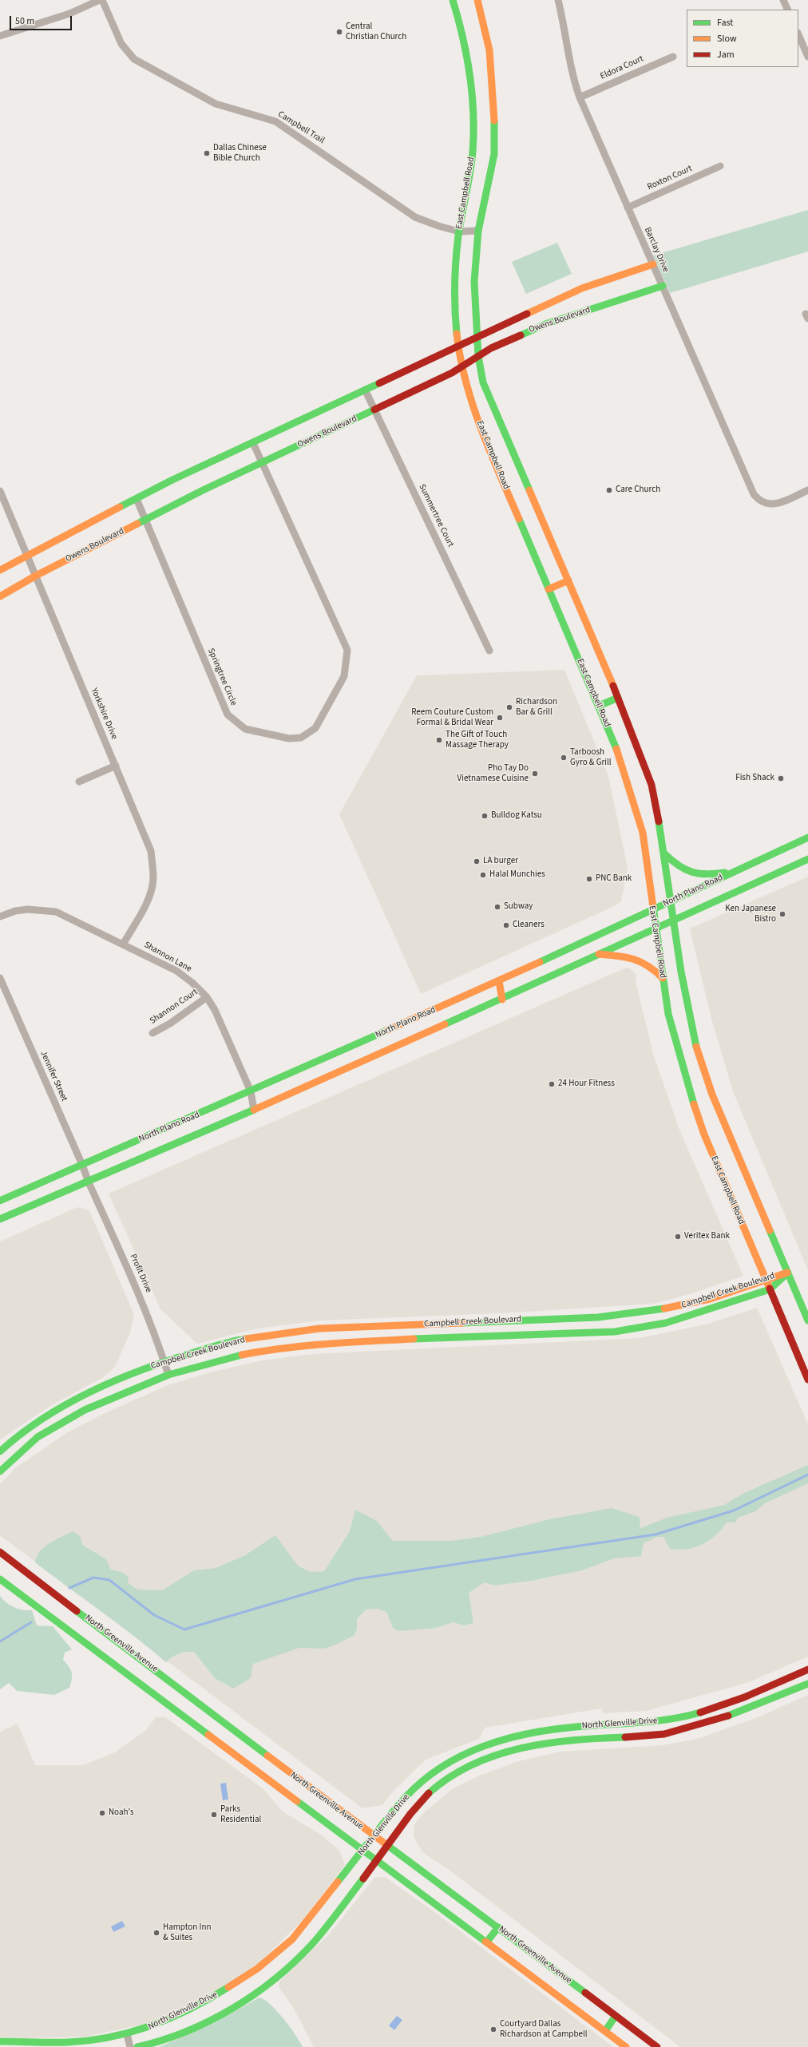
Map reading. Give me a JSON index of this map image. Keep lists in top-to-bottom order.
{
  "streets": {
    "main road": [
      "East Campbell Road",
      "Owens Boulevard",
      "North Plano Road",
      "Campbell Creek Boulevard",
      "North Greenville Avenue",
      "North Glenville Drive"
    ],
    "street": [
      "Eldora Court",
      "Campbell Trail",
      "Roxton Court",
      "Barclay Drive",
      "Summertree Court",
      "Springtree Circle",
      "Yorkshire Drive",
      "Shannon Lane",
      "Shannon Court",
      "Jennifer Street",
      "Profit Drive"
    ]
  },
  "crossings": [
    ["Eldora Court", "Barclay Drive"],
    ["Campbell Trail", "East Campbell Road"],
    ["Roxton Court", "Barclay Drive"],
    ["East Campbell Road", "Owens Boulevard"],
    ["East Campbell Road", "North Plano Road"],
    ["East Campbell Road", "Campbell Creek Boulevard"],
    ["Barclay Drive", "Owens Boulevard"],
    ["Owens Boulevard", "Summertree Court"],
    ["Owens Boulevard", "Springtree Circle"],
    ["Owens Boulevard", "Yorkshire Drive"],
    ["Yorkshire Drive", "Shannon Lane"],
    ["North Plano Road", "Shannon Lane"],
    ["North Plano Road", "Jennifer Street"],
    ["North Plano Road", "Profit Drive"],
    ["Shannon Lane", "Shannon Court"],
    ["Jennifer Street", "Profit Drive"],
    ["Profit Drive", "Campbell Creek Boulevard"],
    ["North Greenville Avenue", "North Glenville Drive"]
  ],
  "places": [
    "Central Christian Church",
    "Dallas Chinese Bible Church",
    "Care Church",
    "Richardson Bar & Grill",
    "Reem Couture Custom Formal & Bridal Wear",
    "The Gift of Touch Massage Therapy",
    "Tarboosh Gyro & Grill",
    "Pho Tay Do Vietnamese Cuisine",
    "Fish Shack",
    "Bulldog Katsu",
    "LA burger",
    "Halal Munchies",
    "PNC Bank",
    "Subway",
    "Ken Japanese Bistro",
    "Cleaners",
    "24 Hour Fitness",
    "Veritex Bank",
    "Noah's",
    "Parks Residential",
    "Hampton Inn & Suites",
    "Courtyard Dallas Richardson at Campbell"
  ],
  "legend": ["Fast", "Slow", "Jam"],
  "scale_bar": "50 m"
}
